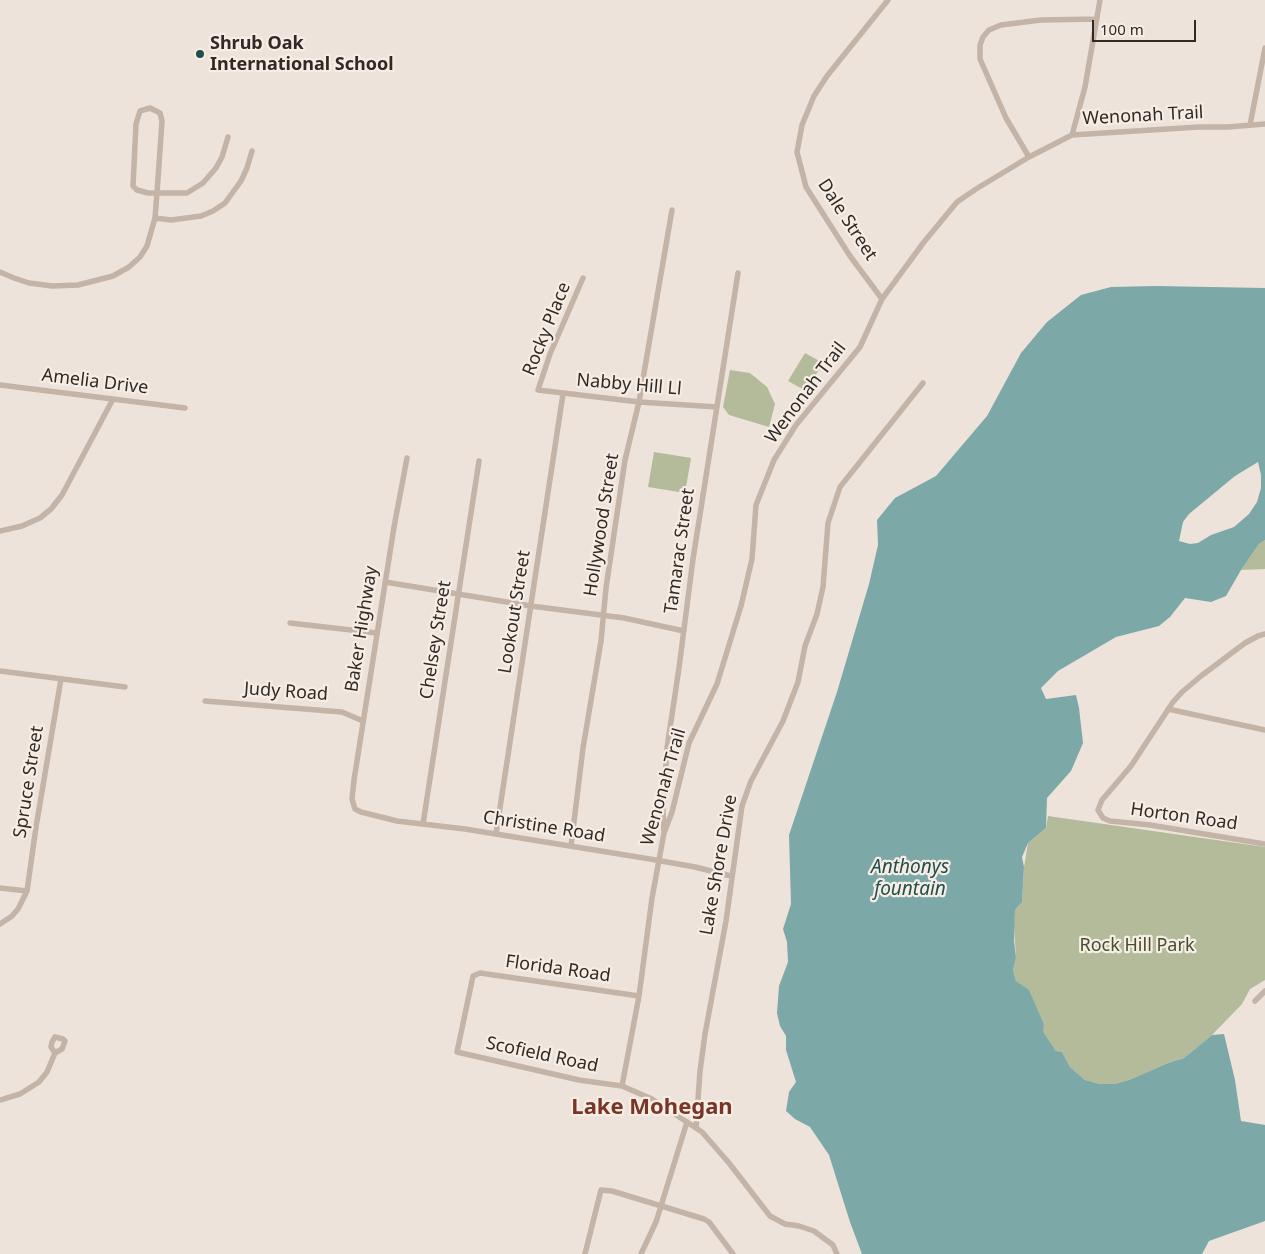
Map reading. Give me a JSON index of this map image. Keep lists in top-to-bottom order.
{
  "streets": {
    "street": [
      "Wenonah Trail",
      "Dale Street",
      "Rocky Place",
      "Amelia Drive",
      "Nabby Hill Ll",
      "Hollywood Street",
      "Tamarac Street",
      "Lookout Street",
      "Baker Highway",
      "Chelsey Street",
      "Judy Road",
      "Spruce Street",
      "Horton Road",
      "Christine Road",
      "Lake Shore Drive",
      "Florida Road",
      "Scofield Road"
    ]
  },
  "crossings": [
    ["Wenonah Trail", "Dale Street"],
    ["Wenonah Trail", "Tamarac Street"],
    ["Wenonah Trail", "Christine Road"],
    ["Wenonah Trail", "Florida Road"],
    ["Wenonah Trail", "Scofield Road"],
    ["Rocky Place", "Nabby Hill Ll"],
    ["Nabby Hill Ll", "Hollywood Street"],
    ["Nabby Hill Ll", "Tamarac Street"],
    ["Nabby Hill Ll", "Lookout Street"],
    ["Hollywood Street", "Christine Road"],
    ["Lookout Street", "Christine Road"],
    ["Baker Highway", "Judy Road"],
    ["Baker Highway", "Christine Road"],
    ["Chelsey Street", "Christine Road"],
    ["Christine Road", "Lake Shore Drive"],
    ["Lake Shore Drive", "Scofield Road"],
    ["Florida Road", "Scofield Road"]
  ],
  "districts": ["Lake Mohegan"],
  "water": ["Anthonys fountain"],
  "parks": ["Rock Hill Park"],
  "places": ["Shrub Oak International School"],
  "scale_bar": "100 m"
}
